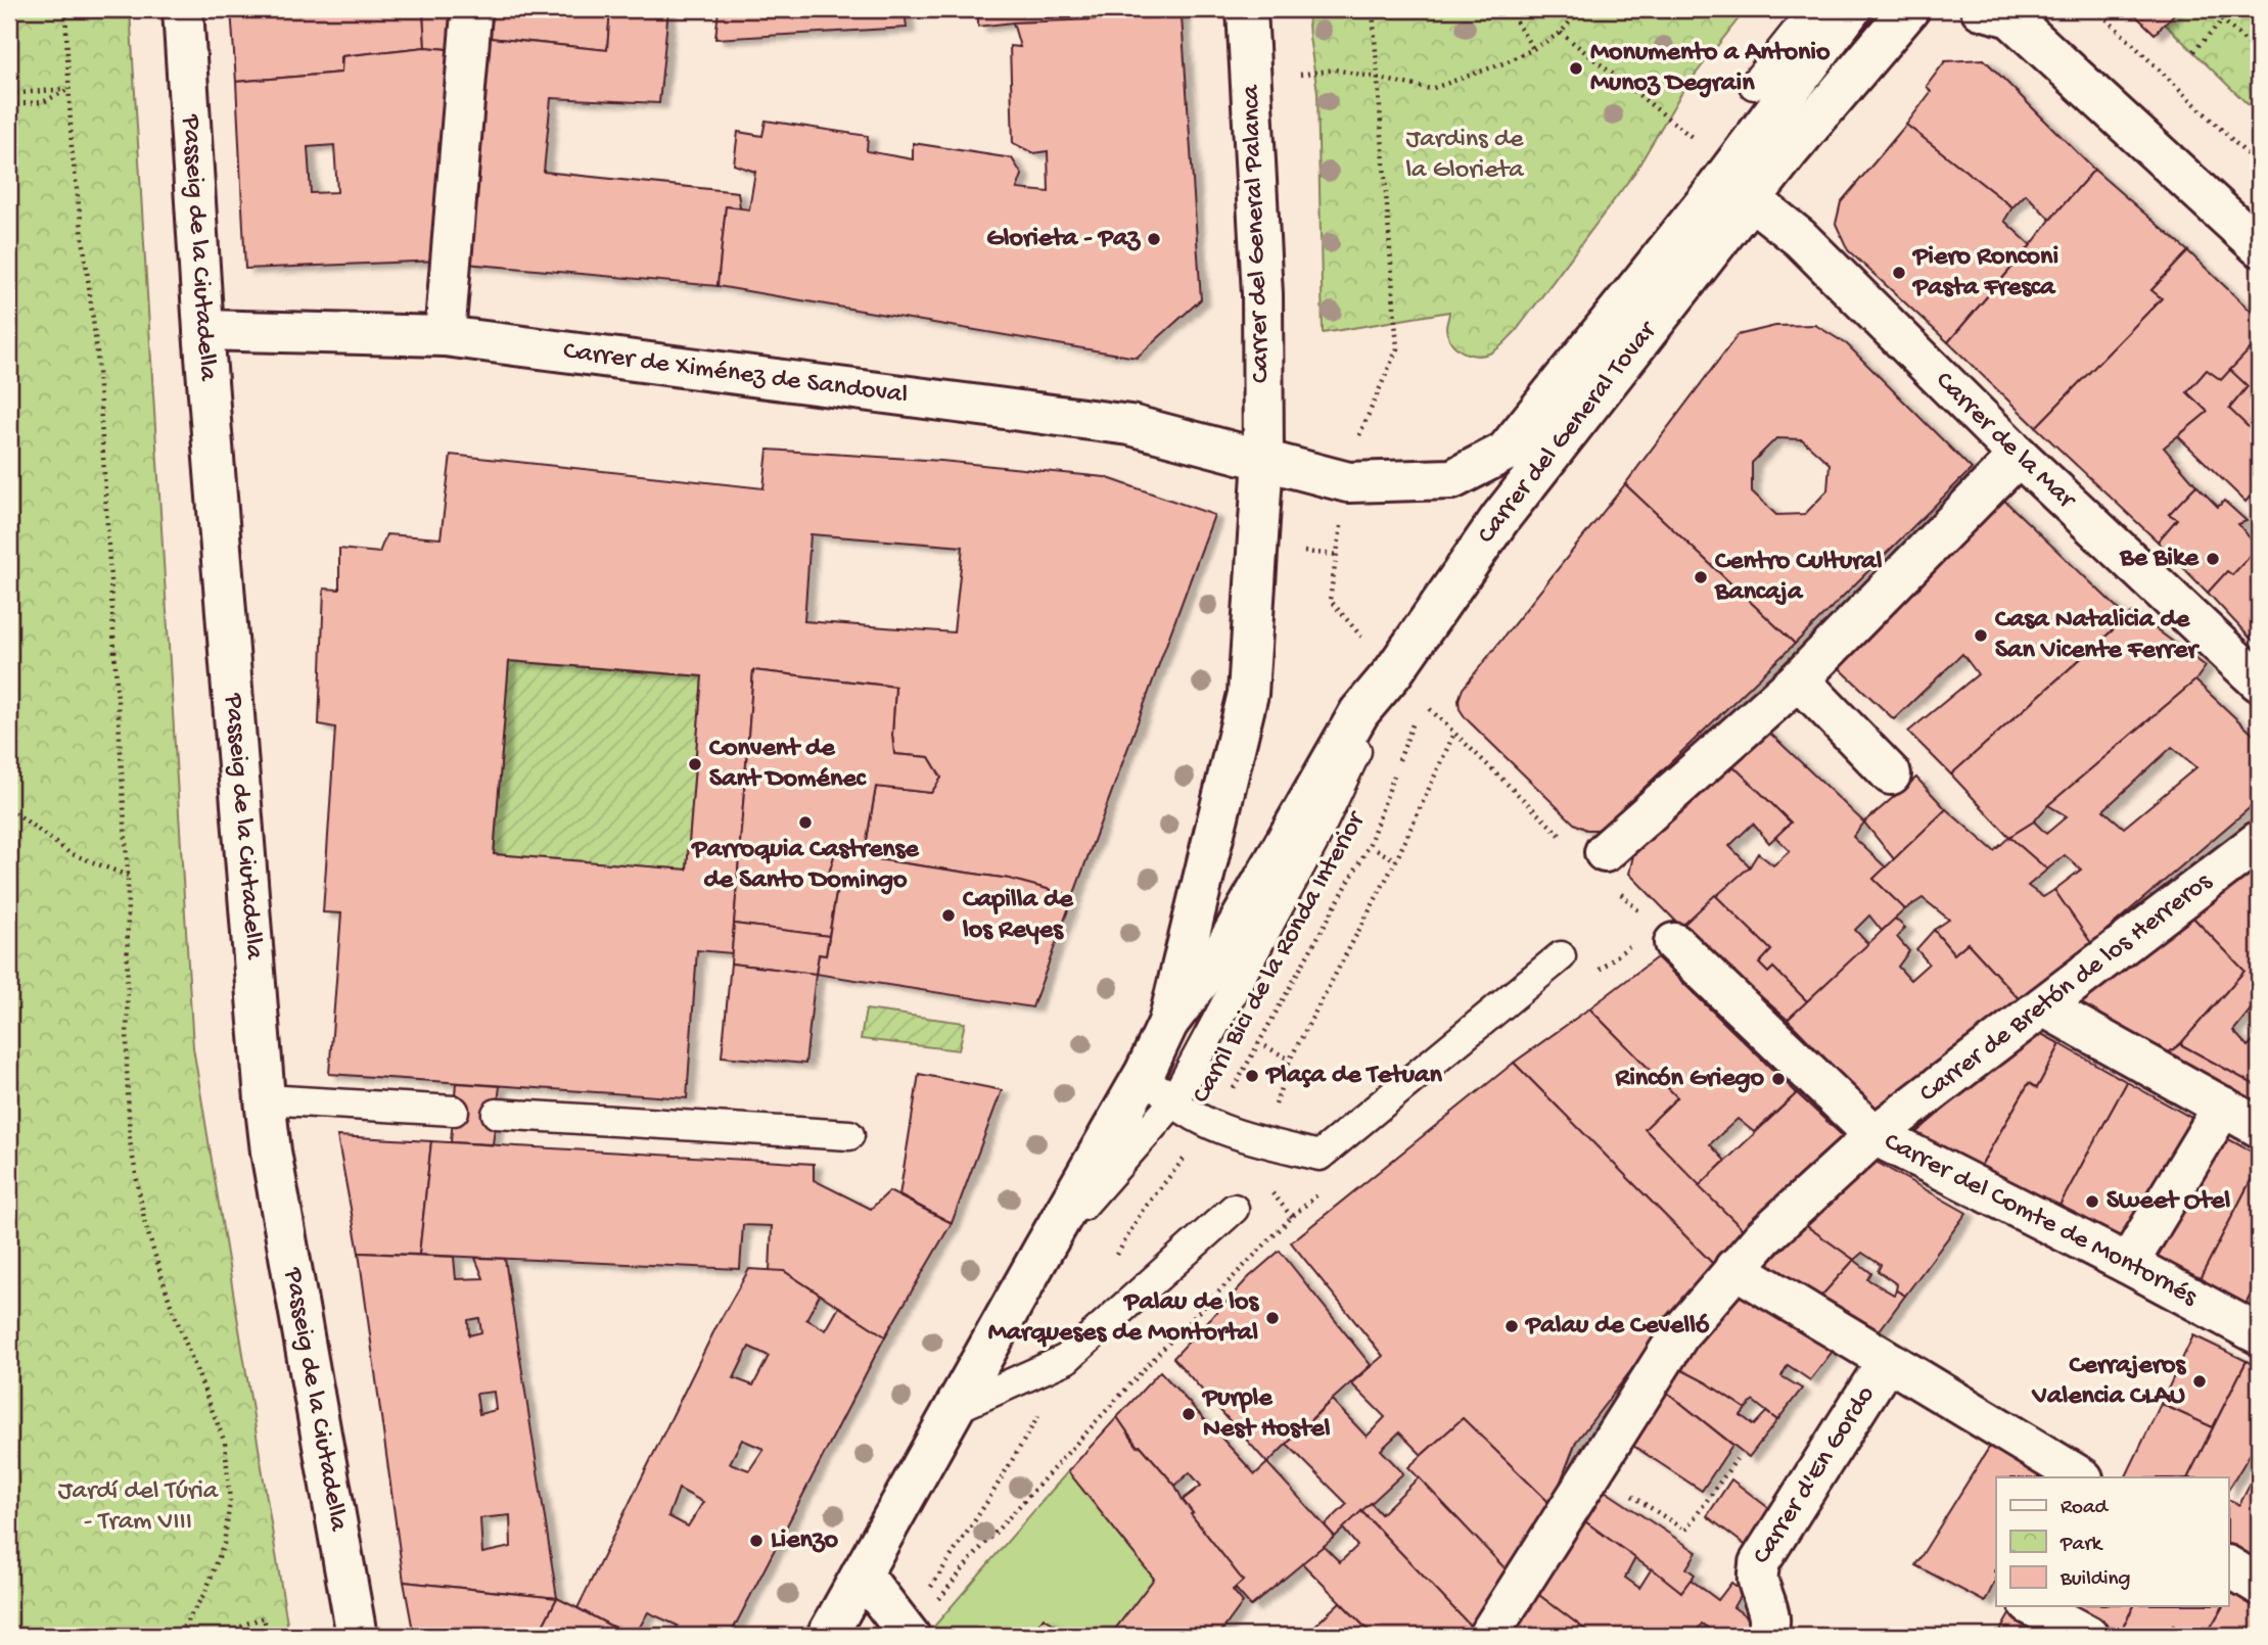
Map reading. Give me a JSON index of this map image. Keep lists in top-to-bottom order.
{
  "streets": {
    "street": [
      "Carrer del General Palanca",
      "Passeig de la Ciutadella",
      "Carrer de Ximénez de Sandoval",
      "Carrer del General Tovar",
      "Carrer de la Mar",
      "Carrer de Bretón de los Herreros",
      "Carrer del Comte de Montornés",
      "Carrer d'En Gordo"
    ],
    "path": ["Carril Bici de la Ronda Interior"]
  },
  "crossings": [
    ["Carrer del General Palanca", "Carrer de Ximénez de Sandoval"],
    ["Carrer del General Palanca", "Carrer del General Tovar"],
    ["Passeig de la Ciutadella", "Carrer de Ximénez de Sandoval"],
    ["Carrer de Ximénez de Sandoval", "Carrer del General Tovar"],
    ["Carrer del General Tovar", "Carrer de la Mar"],
    ["Carrer de Bretón de los Herreros", "Carrer del Comte de Montornés"]
  ],
  "parks": ["Jardins de la Glorieta", "Jardí del Túria - Tram VIII"],
  "places": [
    "Monumento a Antonio Munoz Degrain",
    "Glorieta - Paz",
    "Piero Ronconi Pasta Fresca",
    "Be Bike",
    "Centro Cultural Bancaja",
    "Casa Natalicia de San Vicente Ferrer",
    "Convent de Sant Doménec",
    "Parroquia Castrense de Santo Domingo",
    "Capilla de los Reyes",
    "Plaça de Tetuan",
    "Rincón Griego",
    "Sweet Otel",
    "Palau de los Marqueses de Montortal",
    "Palau de Cevelló",
    "Cerrajeros Valencia CLAU",
    "Purple Nest Hostel",
    "Lienzo"
  ],
  "legend": ["Road", "Park", "Building"]
}
